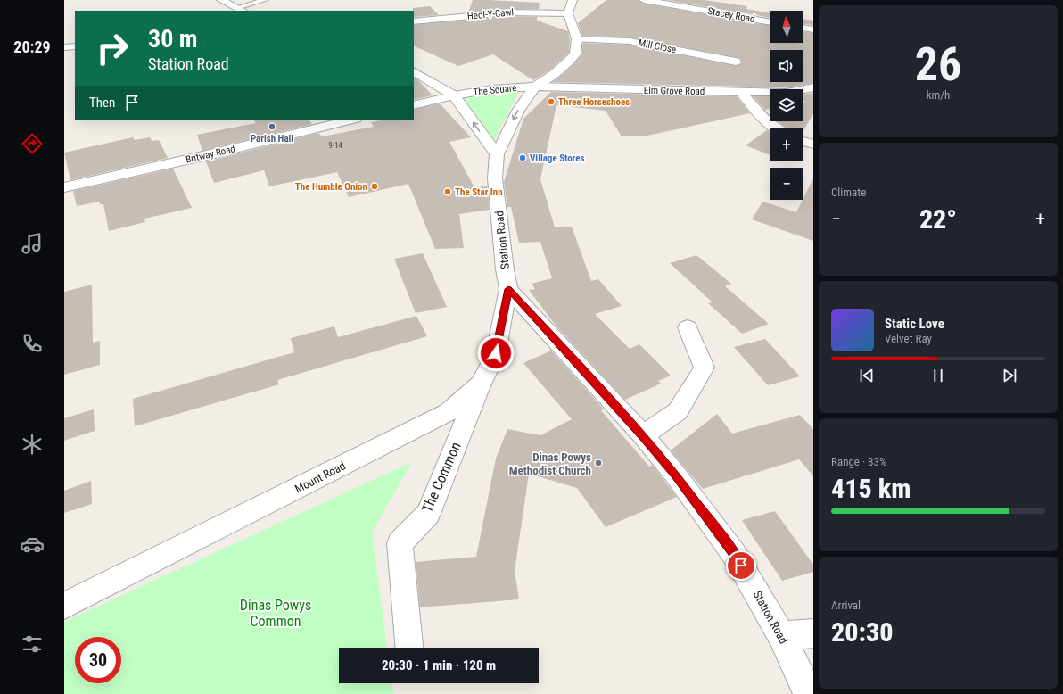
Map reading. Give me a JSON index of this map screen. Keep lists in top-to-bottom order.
{
  "streets": {
    "street": [
      "Heol-Y-Cawl",
      "Stacey Road",
      "Mill Close",
      "The Square",
      "Elm Grove Road",
      "Britway Road",
      "Station Road",
      "Mount Road",
      "The Common"
    ]
  },
  "crossings": [
    ["The Square", "Elm Grove Road"],
    ["The Square", "Station Road"],
    ["Elm Grove Road", "Station Road"],
    ["Station Road", "Mount Road"],
    ["Mount Road", "The Common"]
  ],
  "parks": ["Dinas Powys Common"],
  "places": [
    "Three Horseshoes",
    "Parish Hall",
    "Village Stores",
    "The Humble Onion",
    "The Star Inn",
    "Dinas Powys Methodist Church"
  ],
  "house_numbers": ["9-14"],
  "north": "top",
  "page": {
    "tabs": "20:29",
    "tile": [
      ["26", "km/h"],
      "Climate",
      ["Range · 83%", "415 km"],
      ["Arrival", "20:30"]
    ],
    "map_buttons": ["+", "−"],
    "turn": ["30 m", "Station Road"],
    "then": "Then",
    "heat": ["−", "22°", "+"],
    "song": ["Static Love", "Velvet Ray"],
    "limit": "30",
    "trip": "20:30 · 1 min · 120 m"
  }
}
